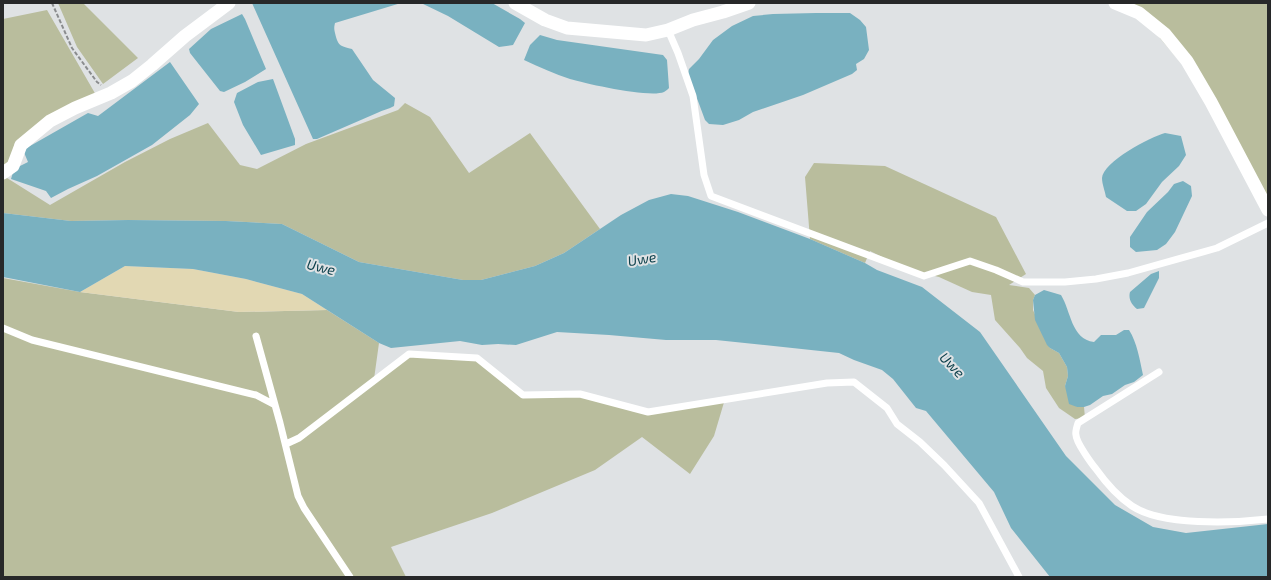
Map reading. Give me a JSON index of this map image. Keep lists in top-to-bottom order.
{
  "water": ["Uwe"]
}
